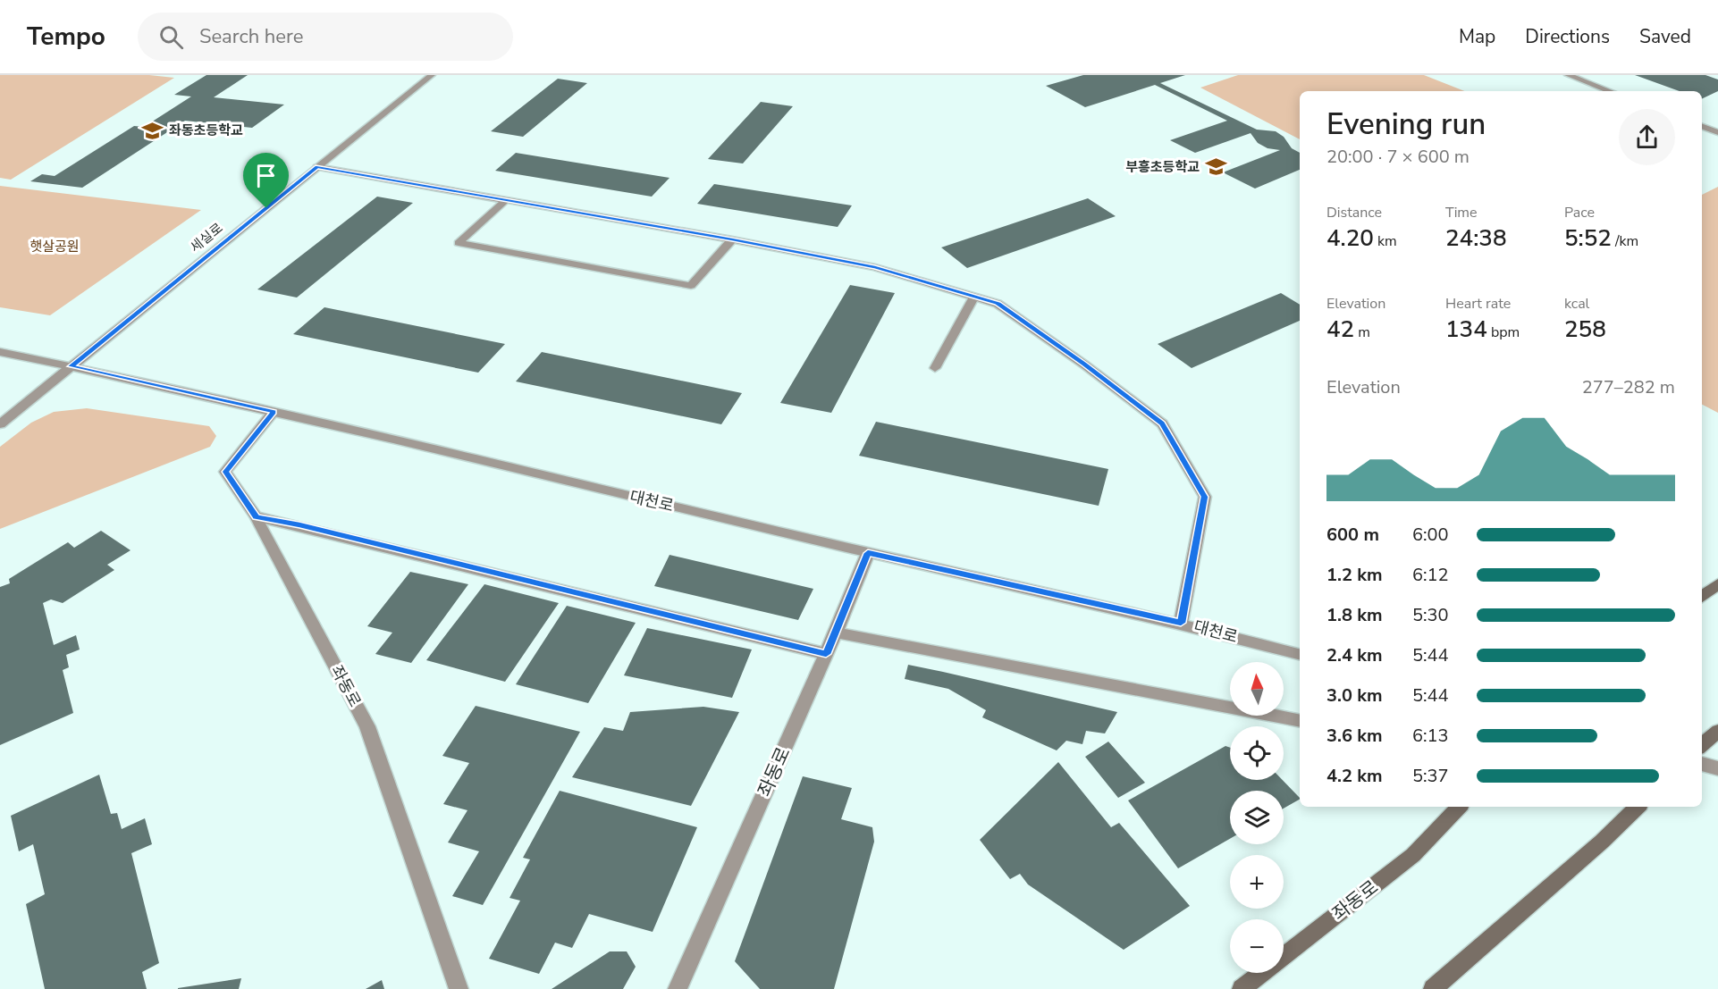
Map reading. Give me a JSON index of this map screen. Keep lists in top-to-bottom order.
{
  "streets": {
    "main road": ["좌동로"],
    "street": ["세실로", "대천로"]
  },
  "crossings": [
    ["세실로", "대천로"],
    ["대천로", "좌동로"]
  ],
  "parks": ["햇살공원"],
  "places": {
    "school or university": ["좌동초등학교", "부흥초등학교"]
  },
  "north": "top",
  "page": {
    "header": "Tempo",
    "search": "Search here",
    "nav": ["Map", "Directions", "Saved"],
    "heading": ["Evening run", "20:00 · 7 × 600 m"],
    "stats": [
      ["Distance", "4.20 km"],
      ["Time", "24:38"],
      ["Pace", "5:52 /km"],
      ["Elevation", "42 m"],
      ["Heart rate", "134 bpm"],
      ["kcal", "258"]
    ],
    "chart": ["Elevation", "277–282 m"],
    "list": [
      {
        "name": "600 m",
        "note": "6:00"
      },
      {
        "name": "1.2 km",
        "note": "6:12"
      },
      {
        "name": "1.8 km",
        "note": "5:30"
      },
      {
        "name": "2.4 km",
        "note": "5:44"
      },
      {
        "name": "3.0 km",
        "note": "5:44"
      },
      {
        "name": "3.6 km",
        "note": "6:13"
      },
      {
        "name": "4.2 km",
        "note": "5:37"
      }
    ],
    "map_buttons": ["+", "−"]
  }
}
